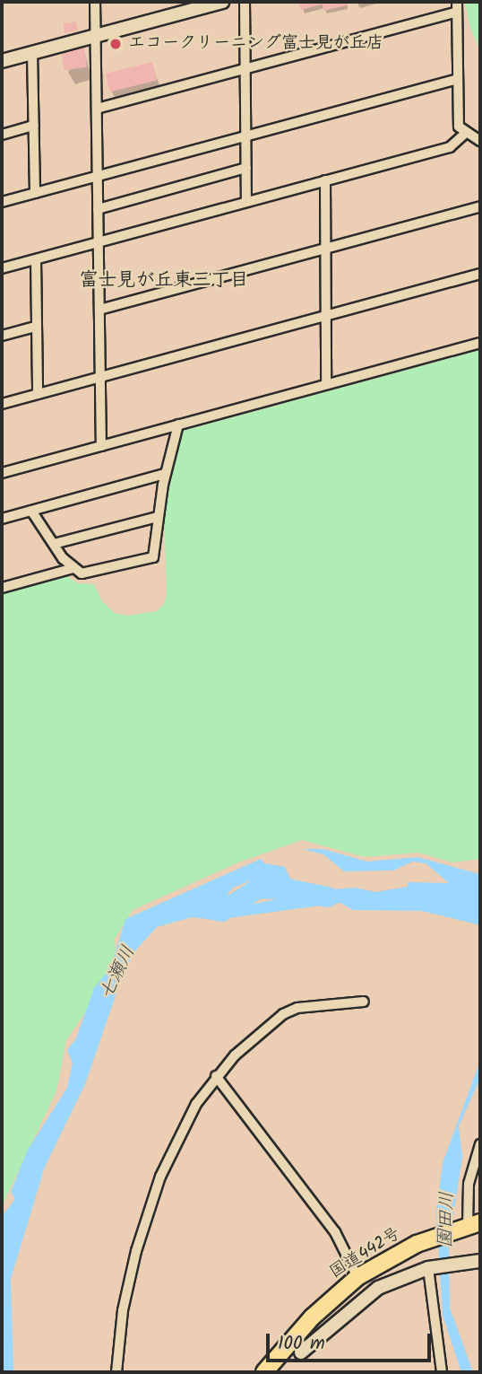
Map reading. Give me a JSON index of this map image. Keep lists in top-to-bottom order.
{
  "streets": {
    "highway": ["国道442号"]
  },
  "districts": ["富士見が丘東三丁目"],
  "water": ["七瀬川", "園田川"],
  "places": ["エコークリーニング富士見が丘店"],
  "scale_bar": "100 m"
}
